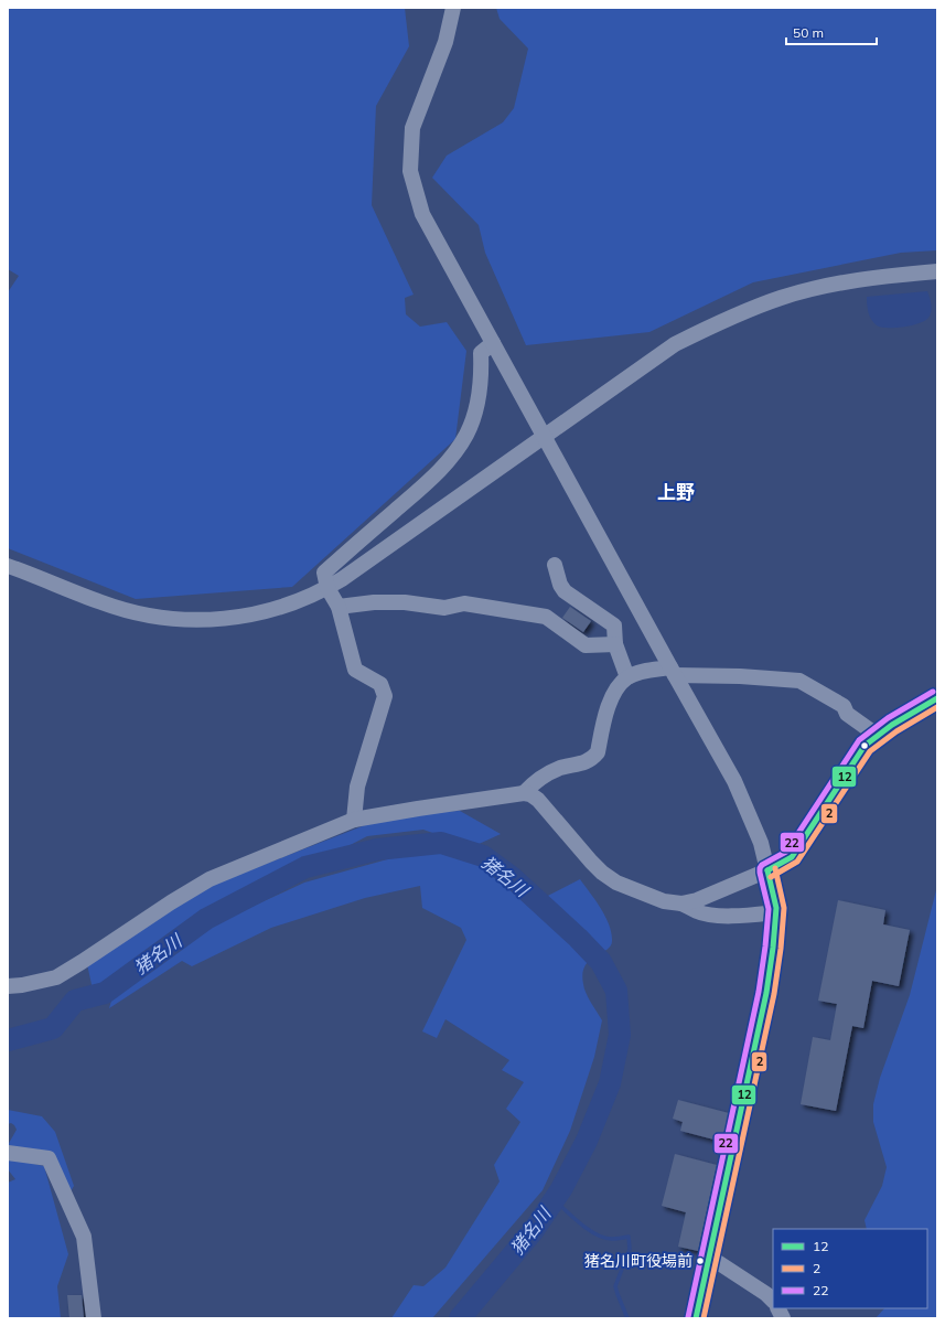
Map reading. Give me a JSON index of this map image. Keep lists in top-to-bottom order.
{
  "districts": ["上野"],
  "water": ["猪名川"],
  "places": ["猪名川町役場前"],
  "lines": ["transit line 22", "transit line 12", "transit line 2"],
  "legend": ["12", "2", "22"],
  "scale_bar": "50 m"
}
